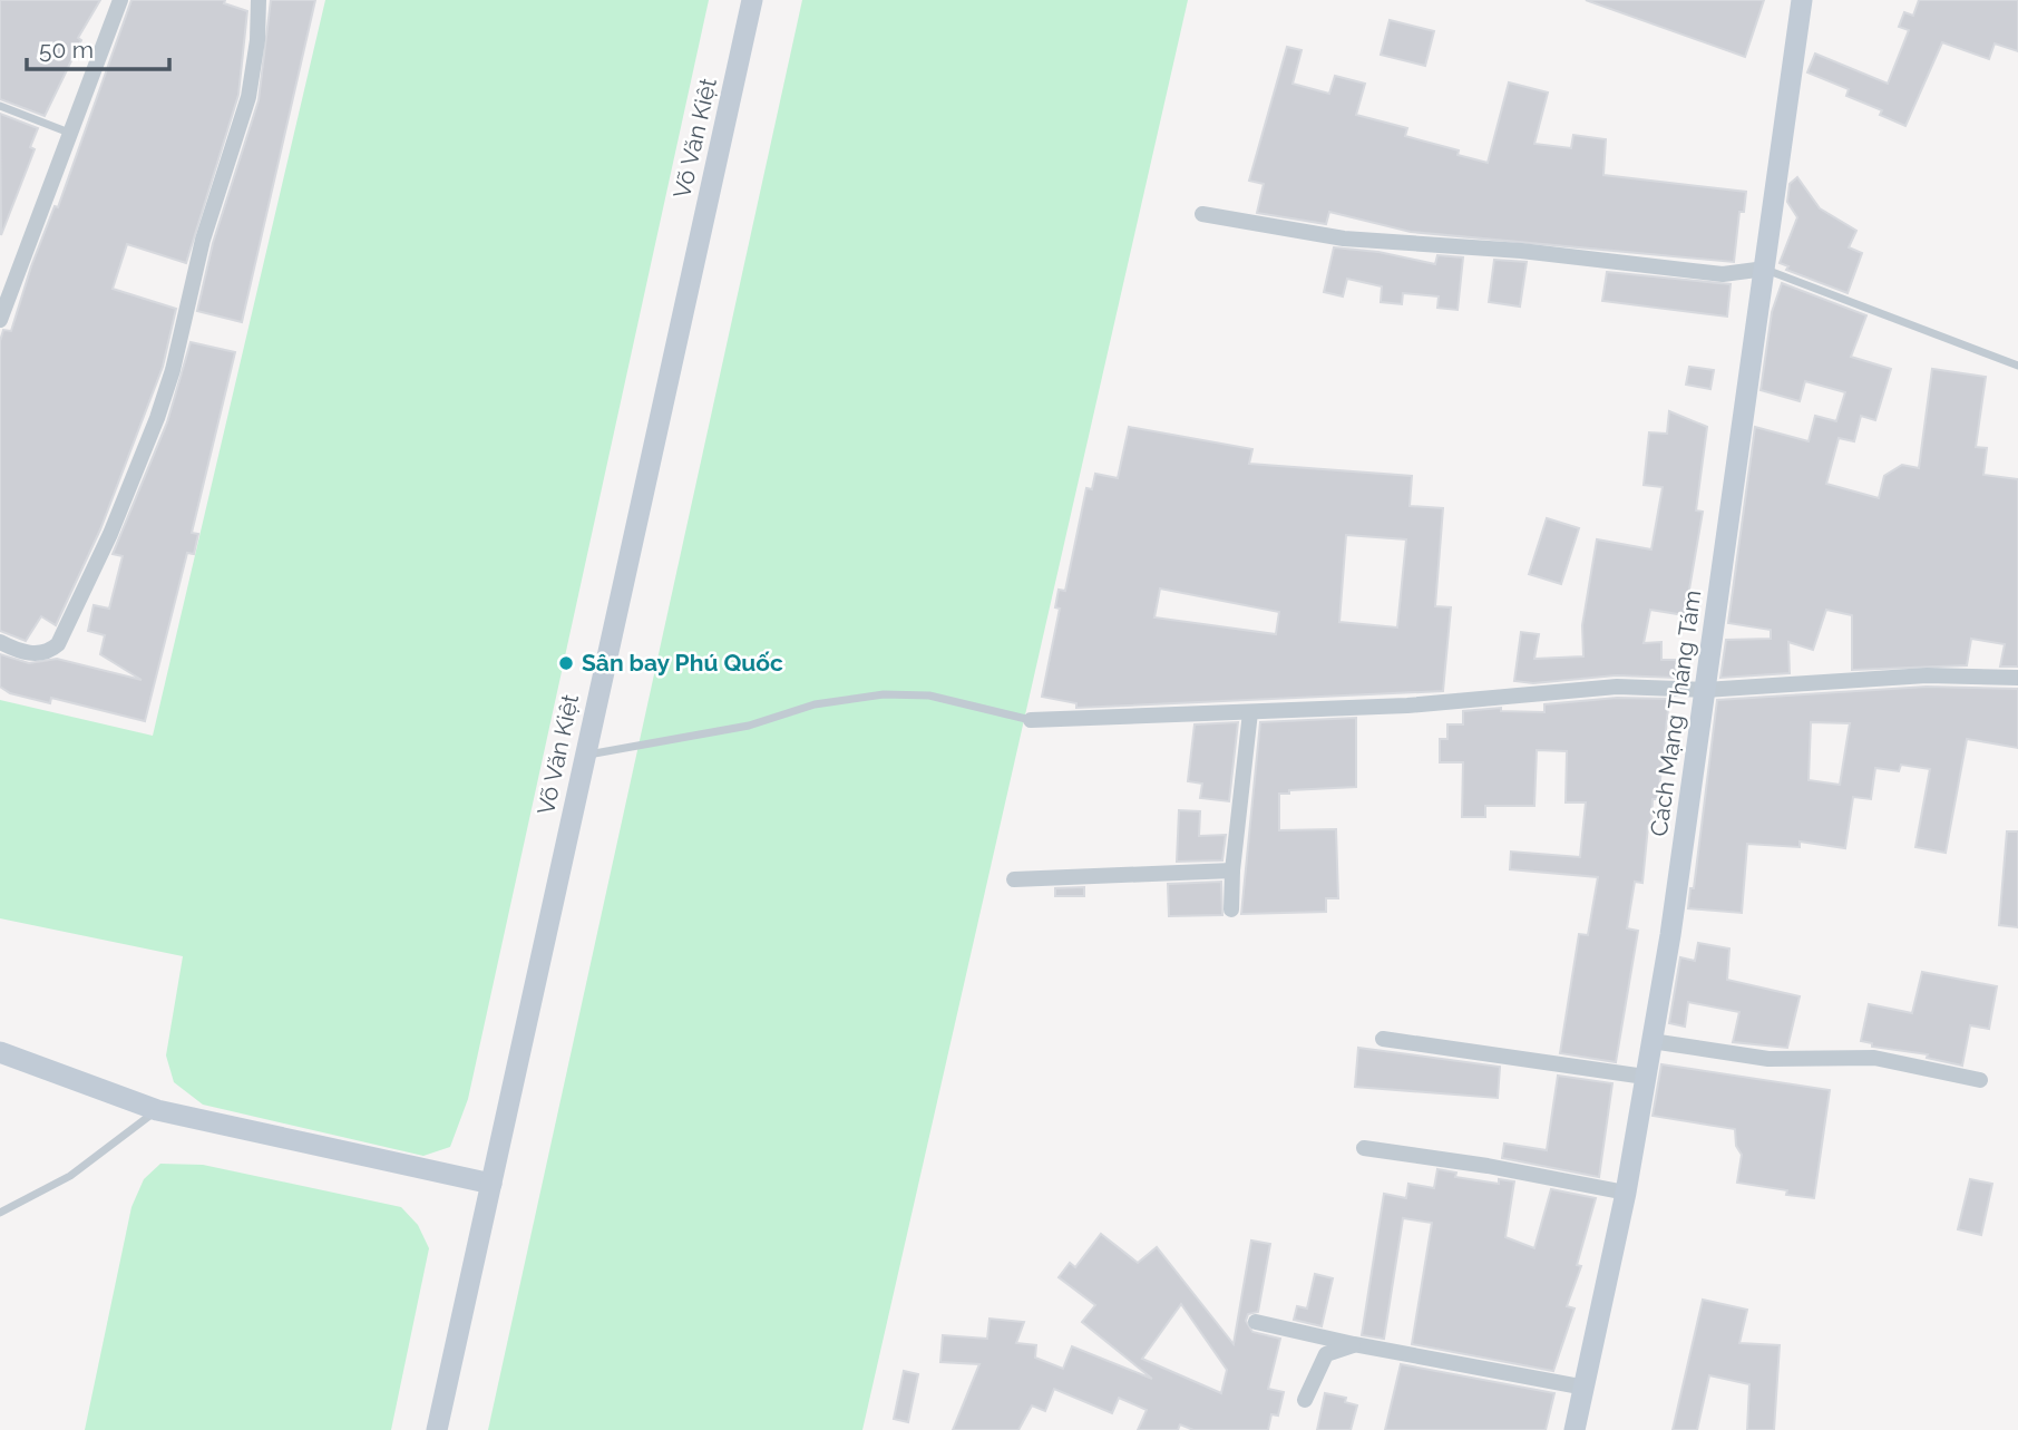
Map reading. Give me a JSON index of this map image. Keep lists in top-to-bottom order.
{
  "streets": {
    "street": ["Võ Văn Kiệt", "Cách Mạng Tháng Tám"]
  },
  "places": ["Sân bay Phú Quốc"],
  "scale_bar": "50 m"
}
